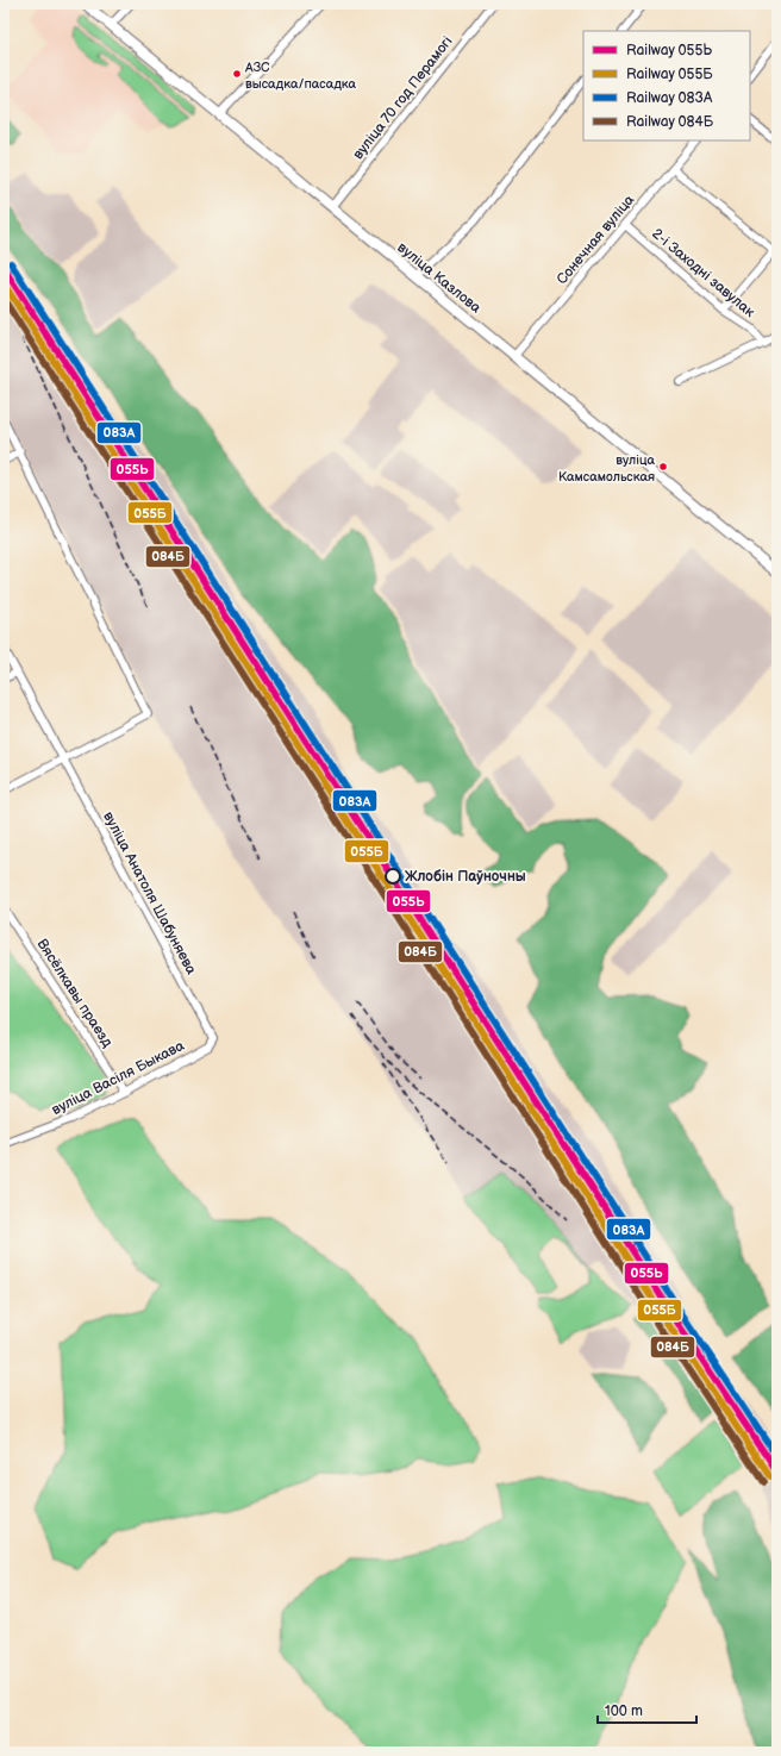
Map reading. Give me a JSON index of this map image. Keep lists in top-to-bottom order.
{
  "streets": {
    "main road": ["вуліца Казлова"],
    "street": [
      "вуліца 70 год Перамогі",
      "Сонечная вуліца",
      "2-і Заходні завулак",
      "вуліца Анатоля Шабуняева",
      "Вясёлкавы праезд",
      "вуліца Васіля Быкава"
    ]
  },
  "crossings": [
    ["вуліца 70 год Перамогі", "вуліца Казлова"],
    ["Сонечная вуліца", "2-і Заходні завулак"],
    ["Сонечная вуліца", "вуліца Казлова"],
    ["вуліца Анатоля Шабуняева", "вуліца Васіля Быкава"],
    ["Вясёлкавы праезд", "вуліца Васіля Быкава"]
  ],
  "places": ["АЗС высадка/пасадка", "вуліца Камсамольская", "Жлобін Паўночны"],
  "lines": [
    "rail line 083А",
    "rail line 055Ь",
    "rail line 055Б",
    "rail line 084Б"
  ],
  "legend": [
    "Railway 055Ь",
    "Railway 055Б",
    "Railway 083А",
    "Railway 084Б"
  ],
  "scale_bar": "100 m"
}
